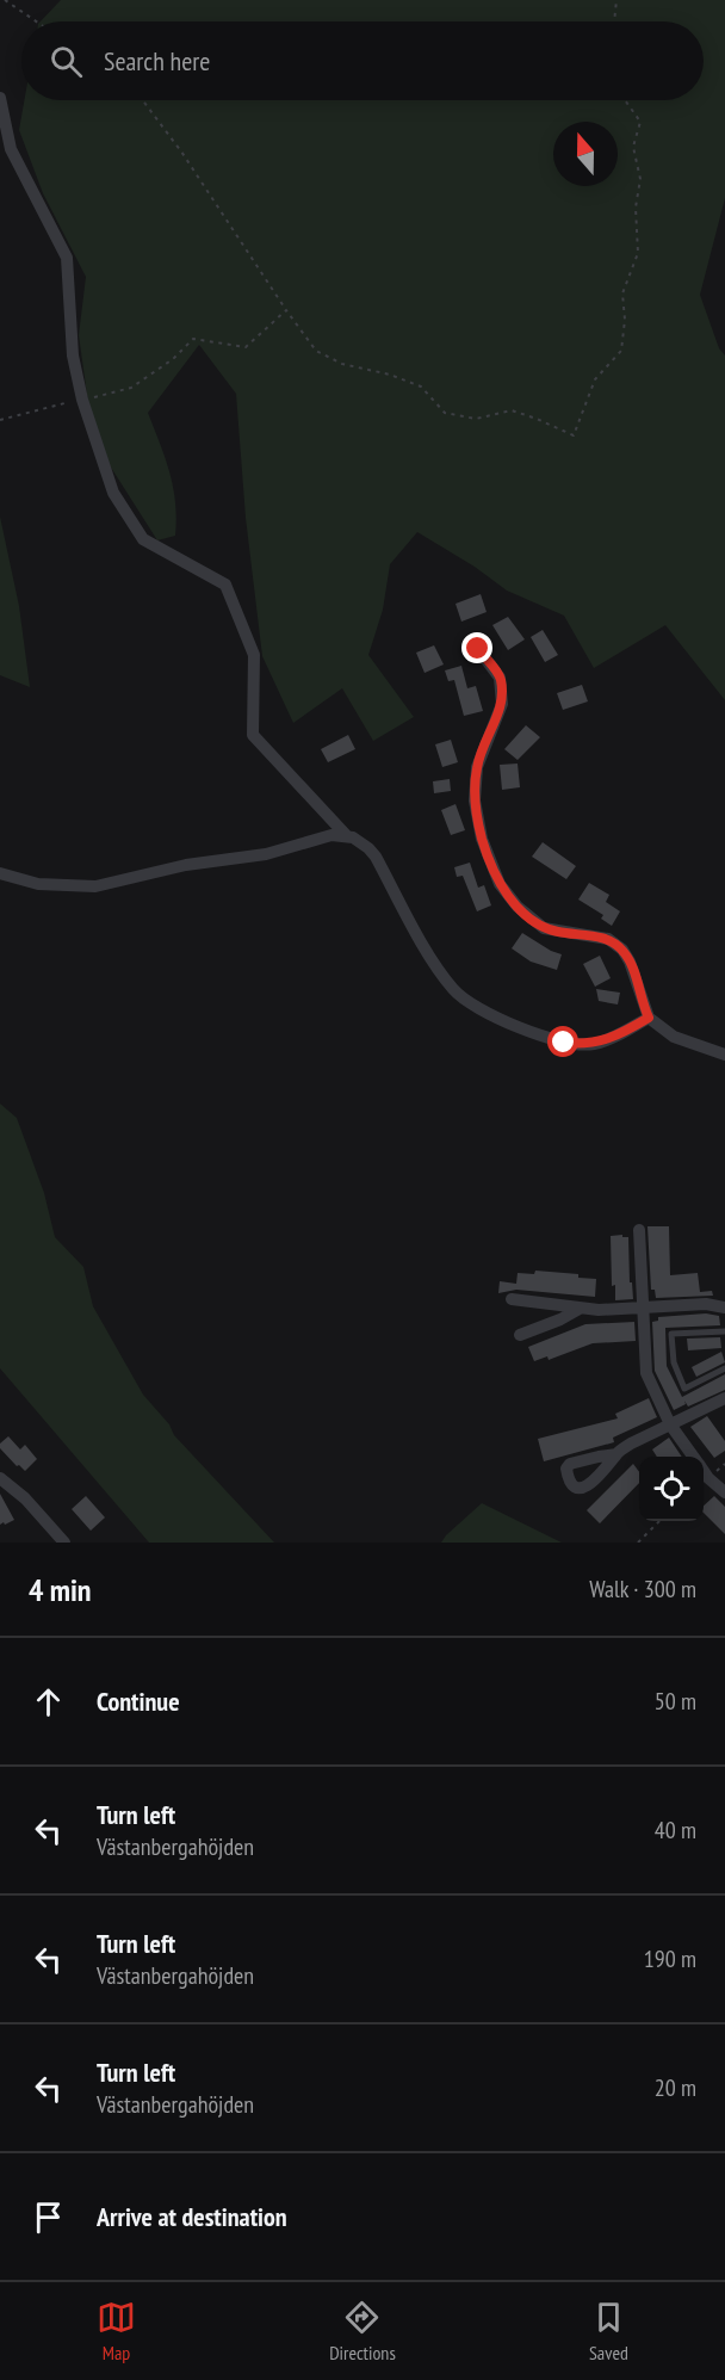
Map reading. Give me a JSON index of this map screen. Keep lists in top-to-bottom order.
{
  "north": "top",
  "page": {
    "search": "Search here",
    "heading": ["4 min", "Walk · 300 m"],
    "list": [
      ["Continue", "50 m"],
      ["Turn left", "Västanbergahöjden", "40 m"],
      ["Turn left", "Västanbergahöjden", "190 m"],
      ["Turn left", "Västanbergahöjden", "20 m"],
      "Arrive at destination"
    ],
    "nav": ["Map", "Directions", "Saved"]
  }
}
